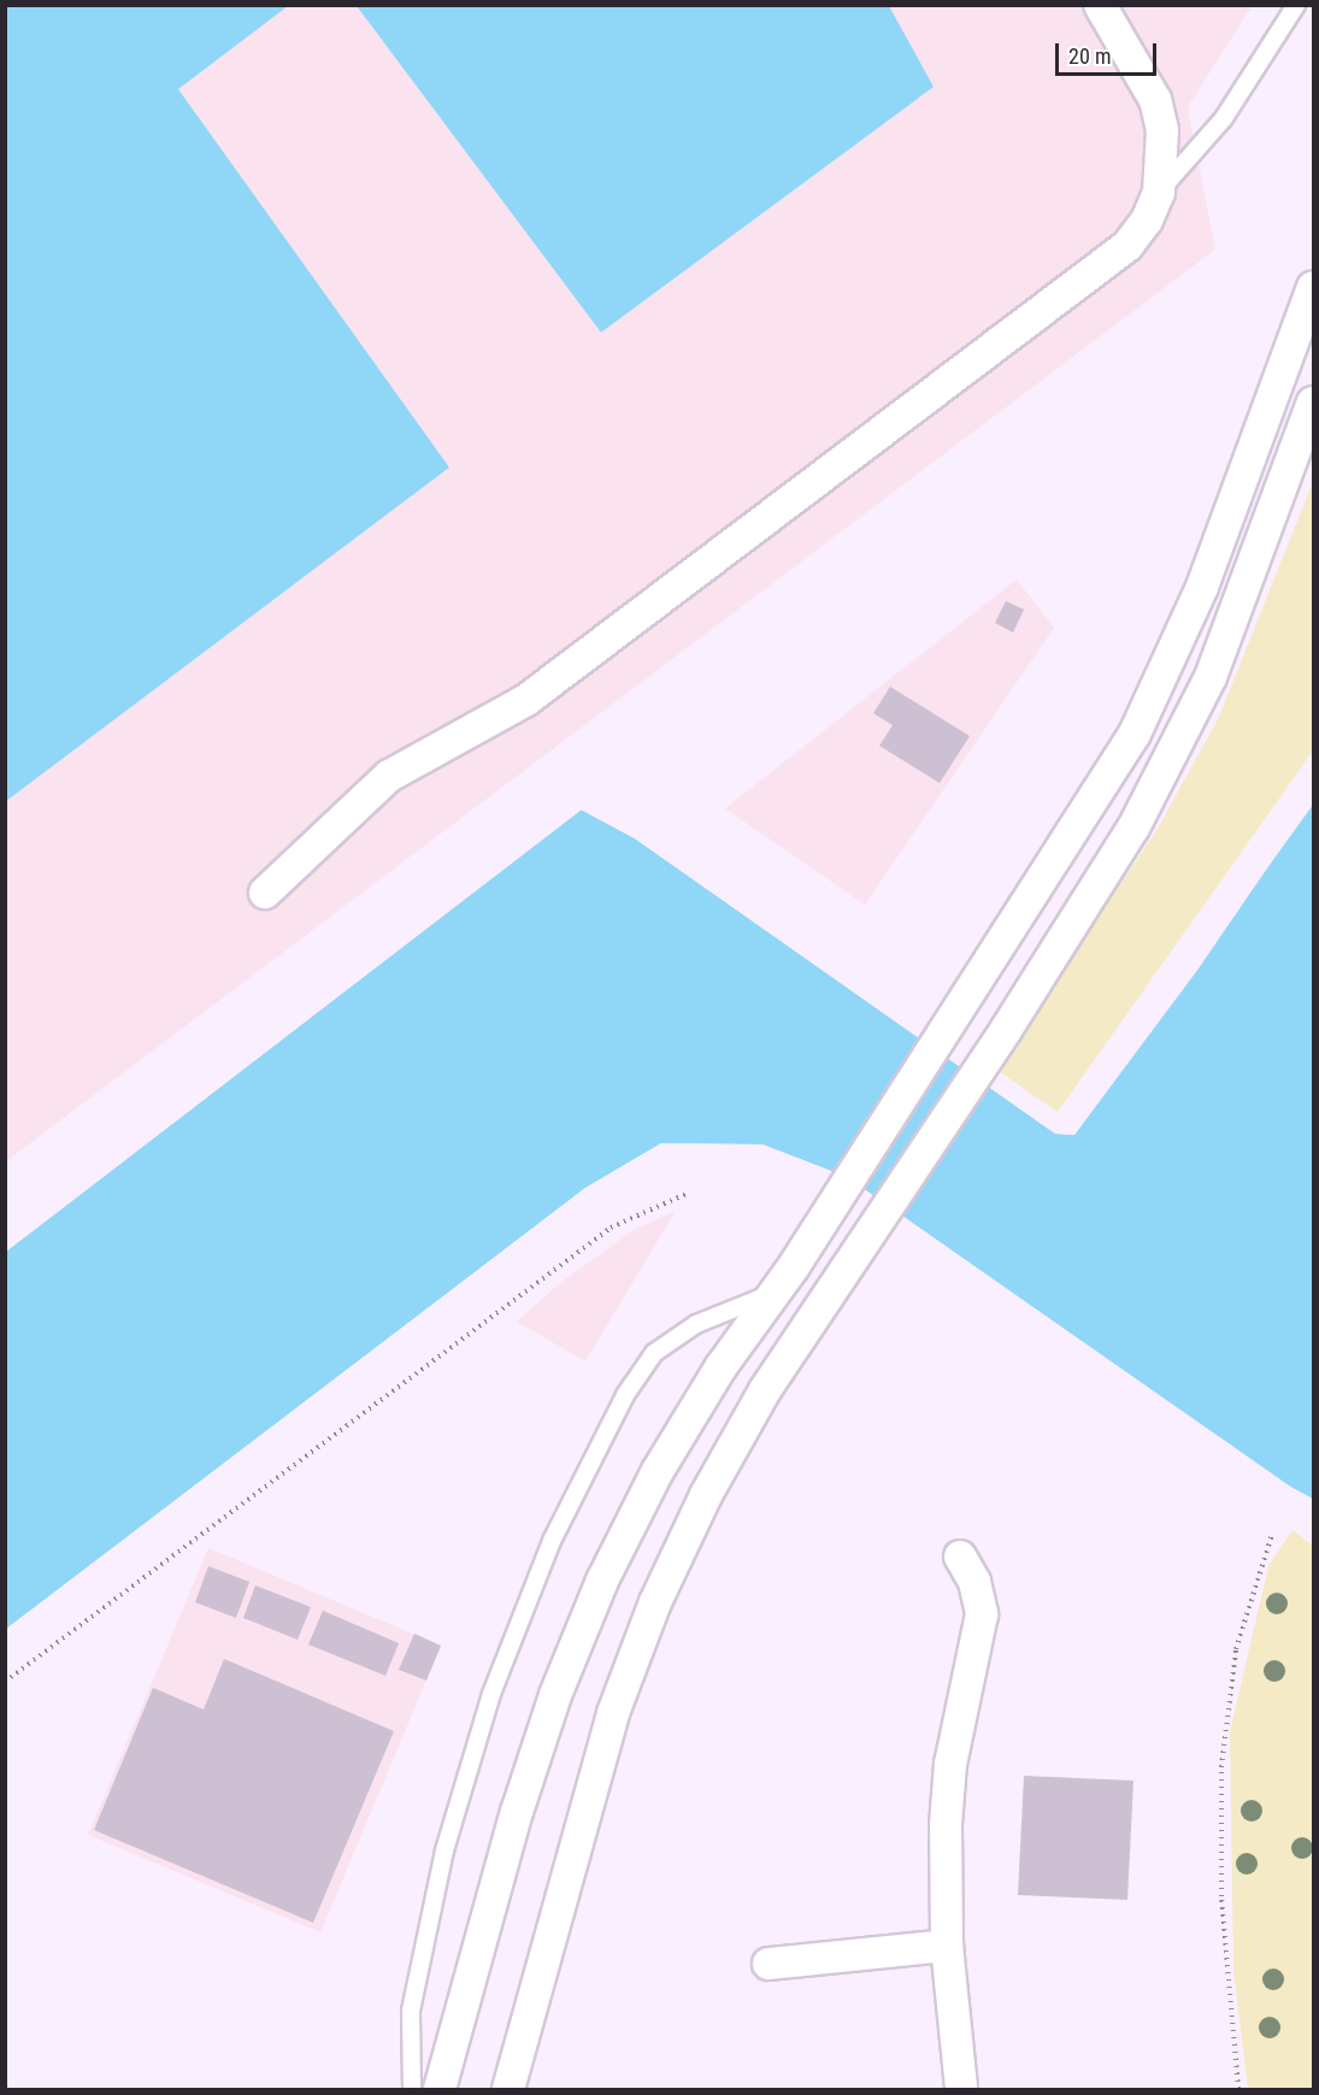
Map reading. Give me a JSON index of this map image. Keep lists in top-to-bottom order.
{
  "scale_bar": "20 m"
}
